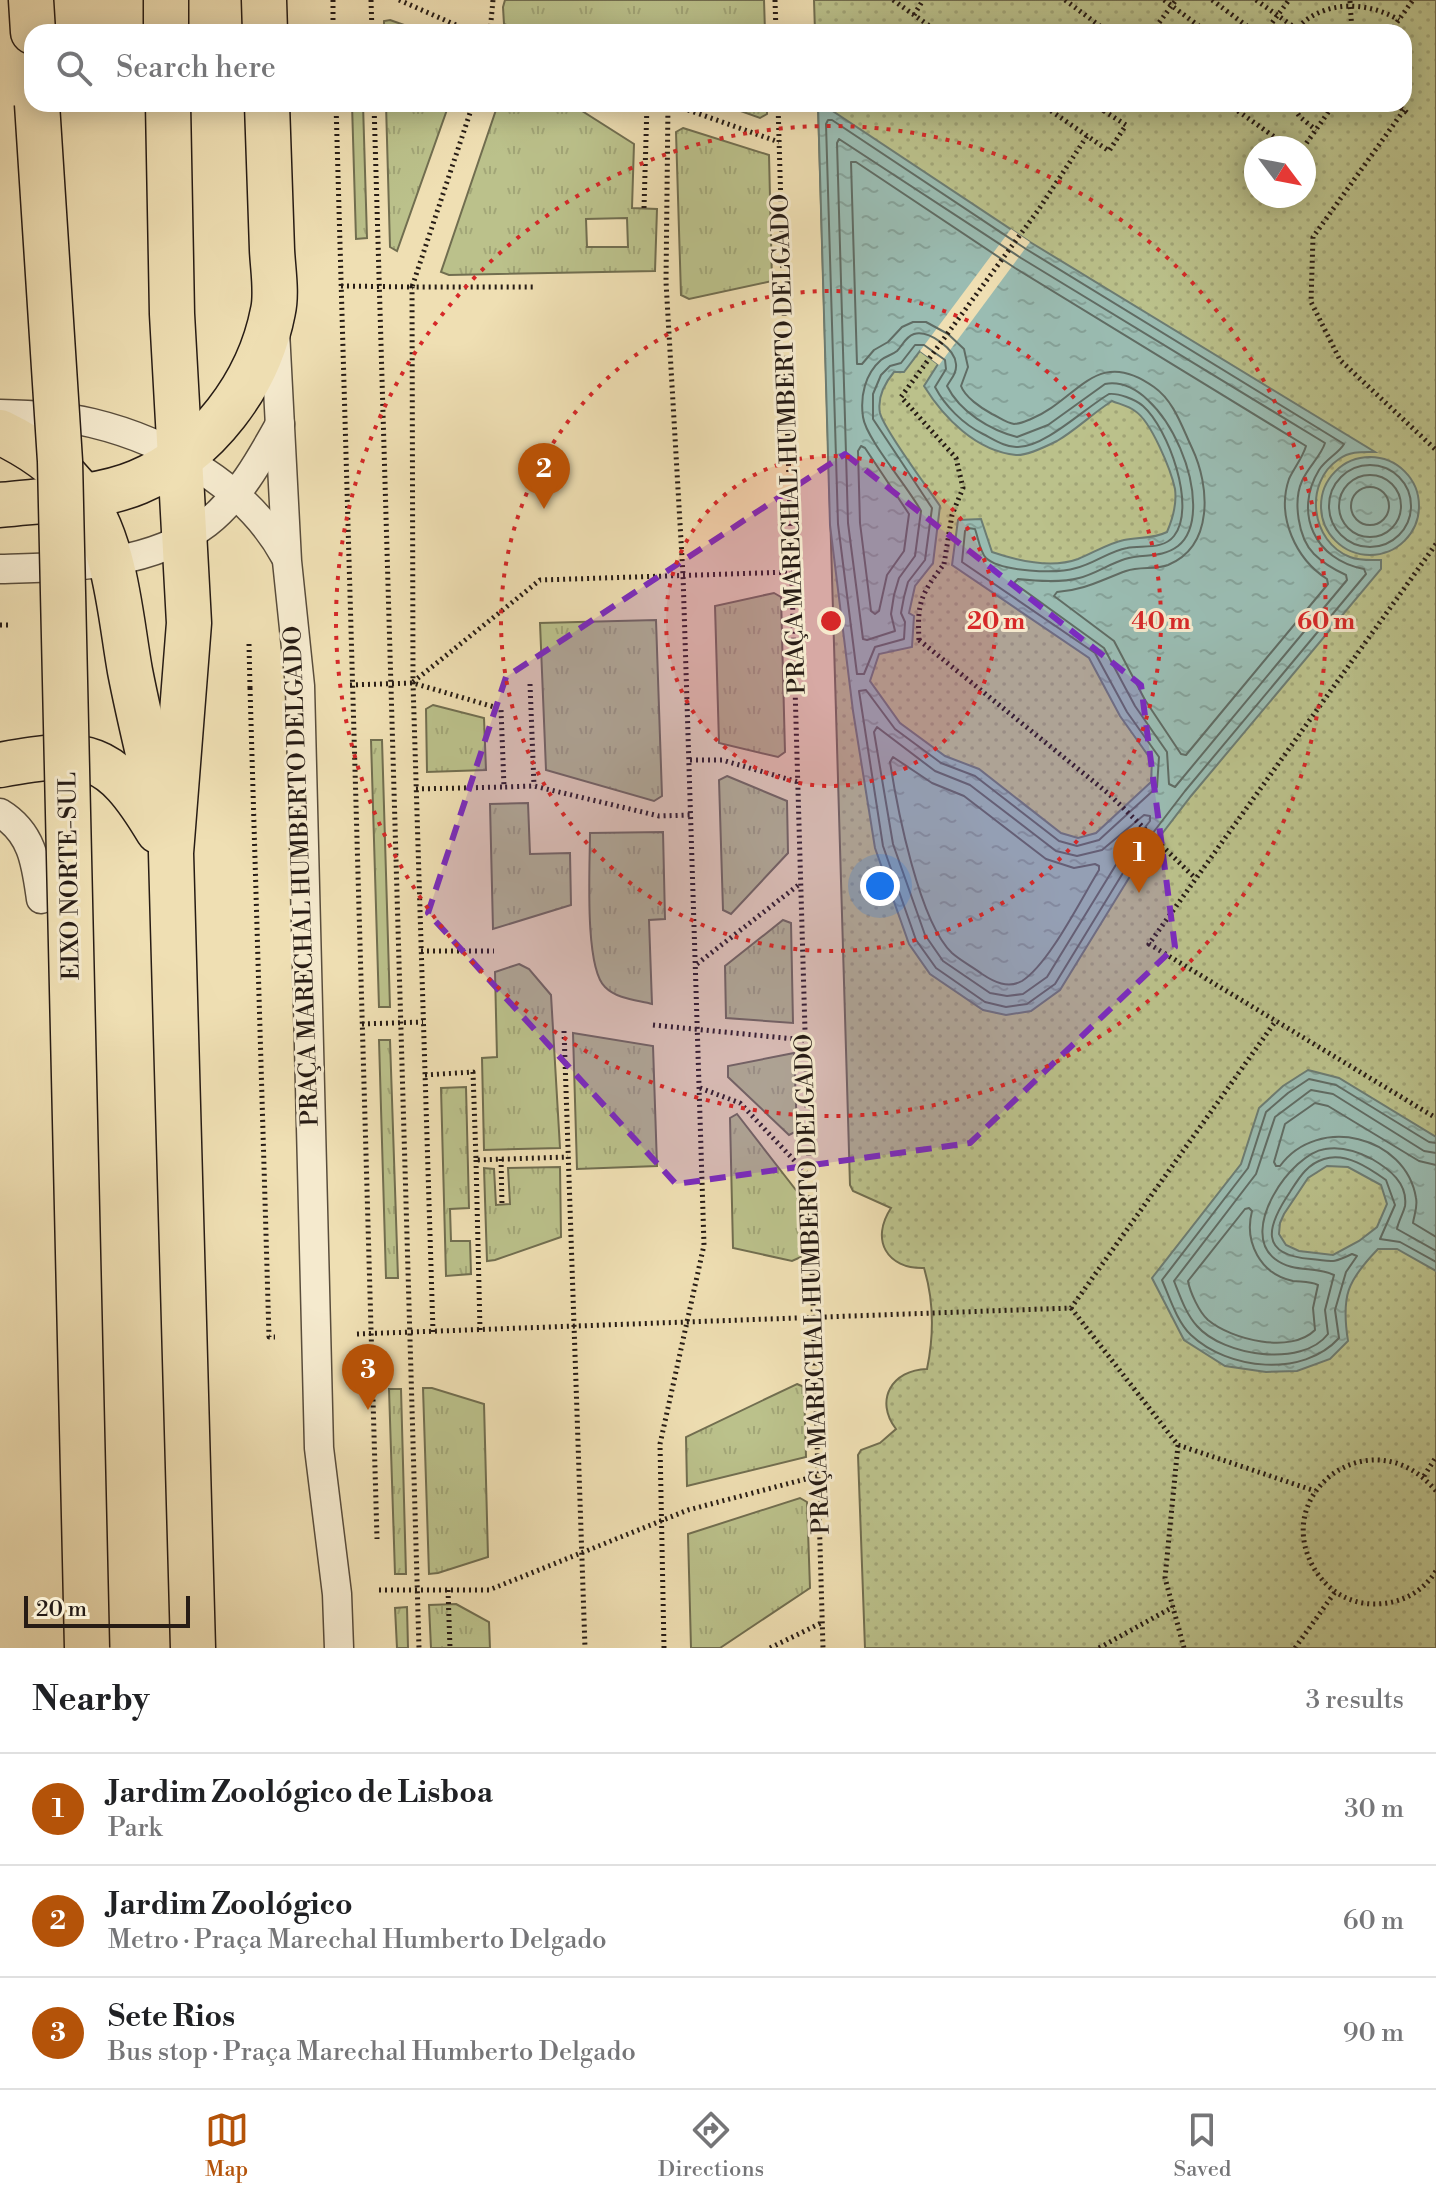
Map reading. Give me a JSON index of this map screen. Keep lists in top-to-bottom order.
{
  "streets": {
    "main road": ["PRAÇA MARECHAL HUMBERTO DELGADO", "EIXO NORTE-SUL"]
  },
  "scale_bar": "20 m",
  "north": "bottom right",
  "page": {
    "search": "Search here",
    "pins": ["2", "1", "3"],
    "scale": "20 m",
    "heading": ["Nearby", "3 results"],
    "list": [
      {
        "mark": "1",
        "name": "Jardim Zoológico de Lisboa",
        "note": "Park",
        "value": "30 m"
      },
      {
        "mark": "2",
        "name": "Jardim Zoológico",
        "note": "Metro · Praça Marechal Humberto Delgado",
        "value": "60 m"
      },
      {
        "mark": "3",
        "name": "Sete Rios",
        "note": "Bus stop · Praça Marechal Humberto Delgado",
        "value": "90 m"
      }
    ],
    "nav": ["Map", "Directions", "Saved"]
  },
  "rings": ["20 m", "40 m", "60 m"]
}
